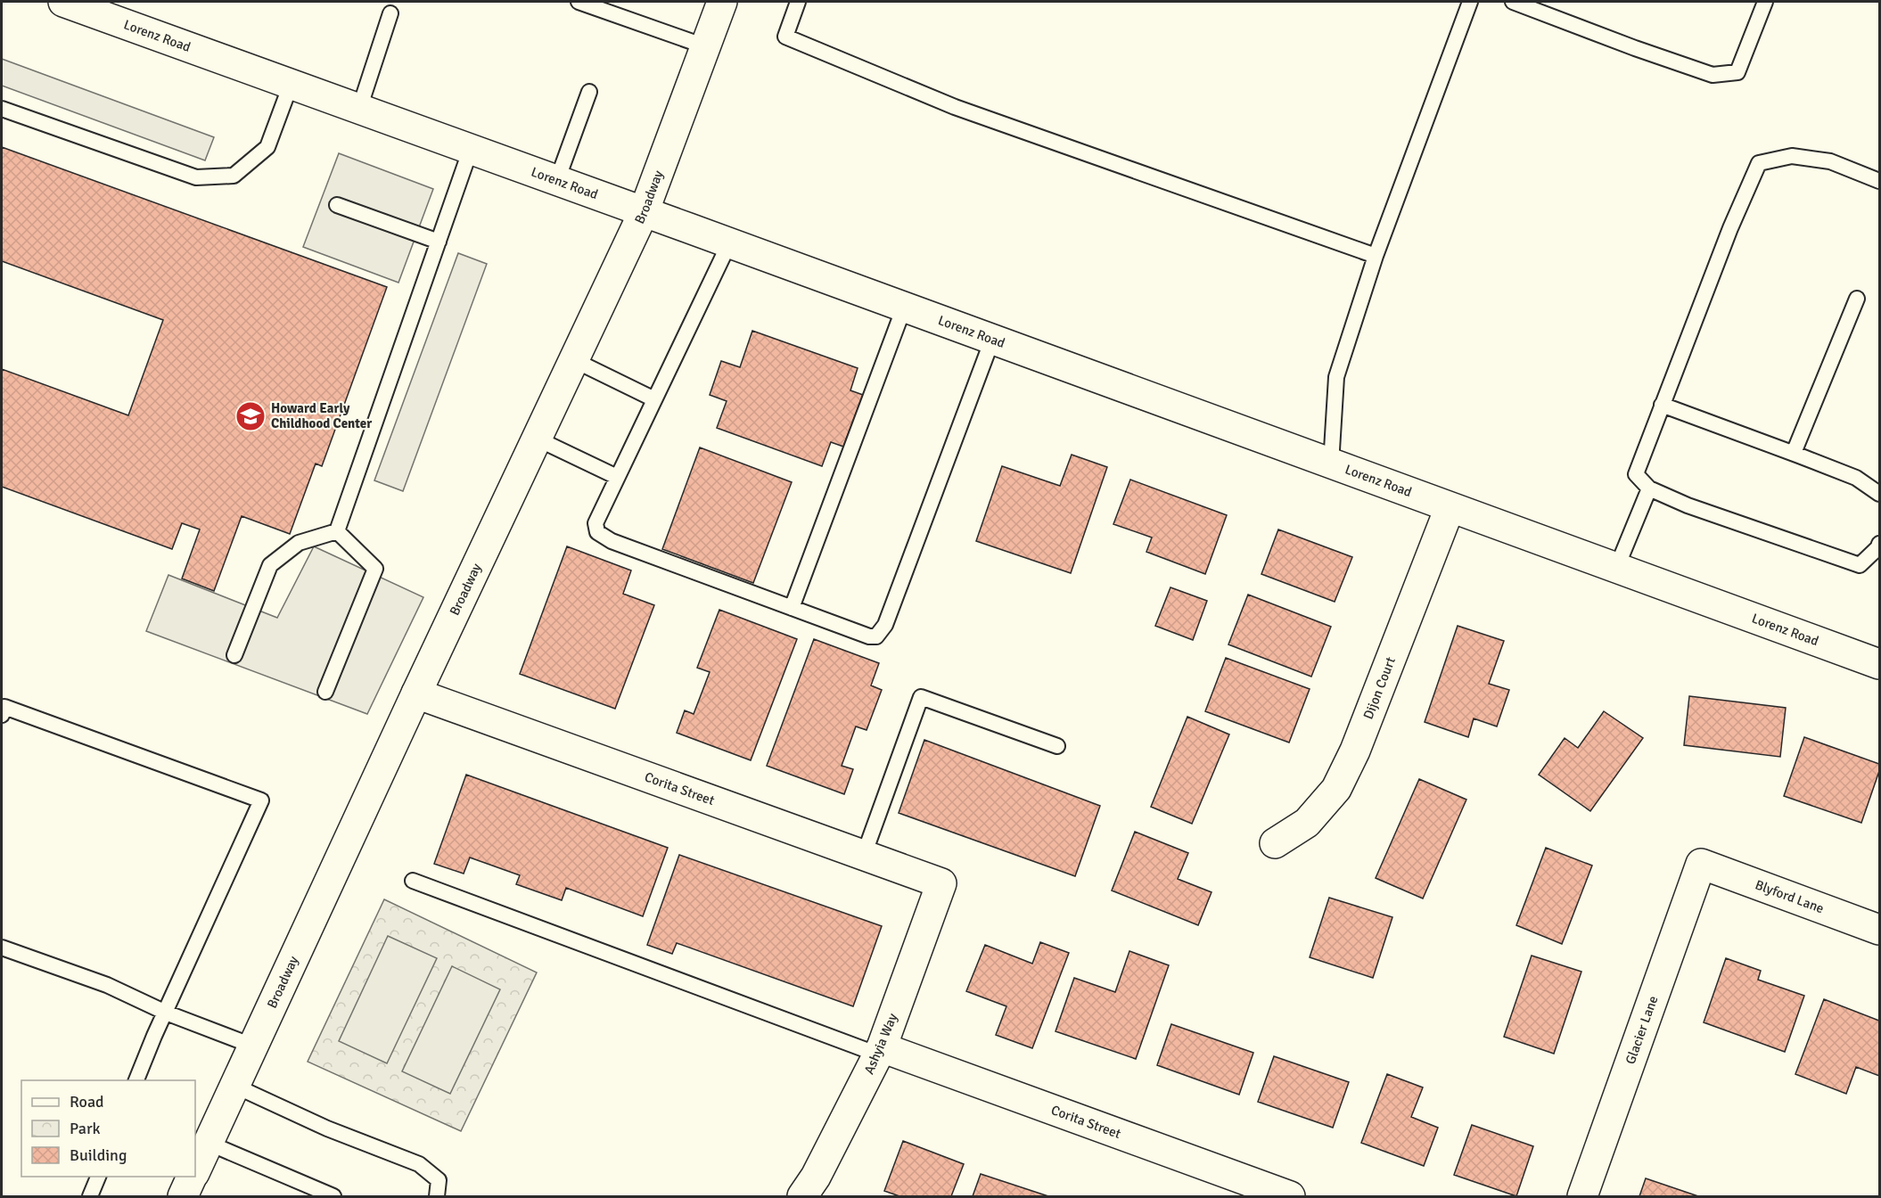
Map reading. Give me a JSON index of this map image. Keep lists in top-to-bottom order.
{
  "streets": {
    "street": [
      "Lorenz Road",
      "Broadway",
      "Dijon Court",
      "Corita Street",
      "Blyford Lane",
      "Glacier Lane",
      "Ashyia Way"
    ]
  },
  "crossings": [
    ["Lorenz Road", "Broadway"],
    ["Lorenz Road", "Dijon Court"],
    ["Broadway", "Corita Street"],
    ["Corita Street", "Ashyia Way"],
    ["Blyford Lane", "Glacier Lane"]
  ],
  "places": {
    "school or university": ["Howard Early Childhood Center"]
  },
  "legend": ["Road", "Park", "Building"]
}
